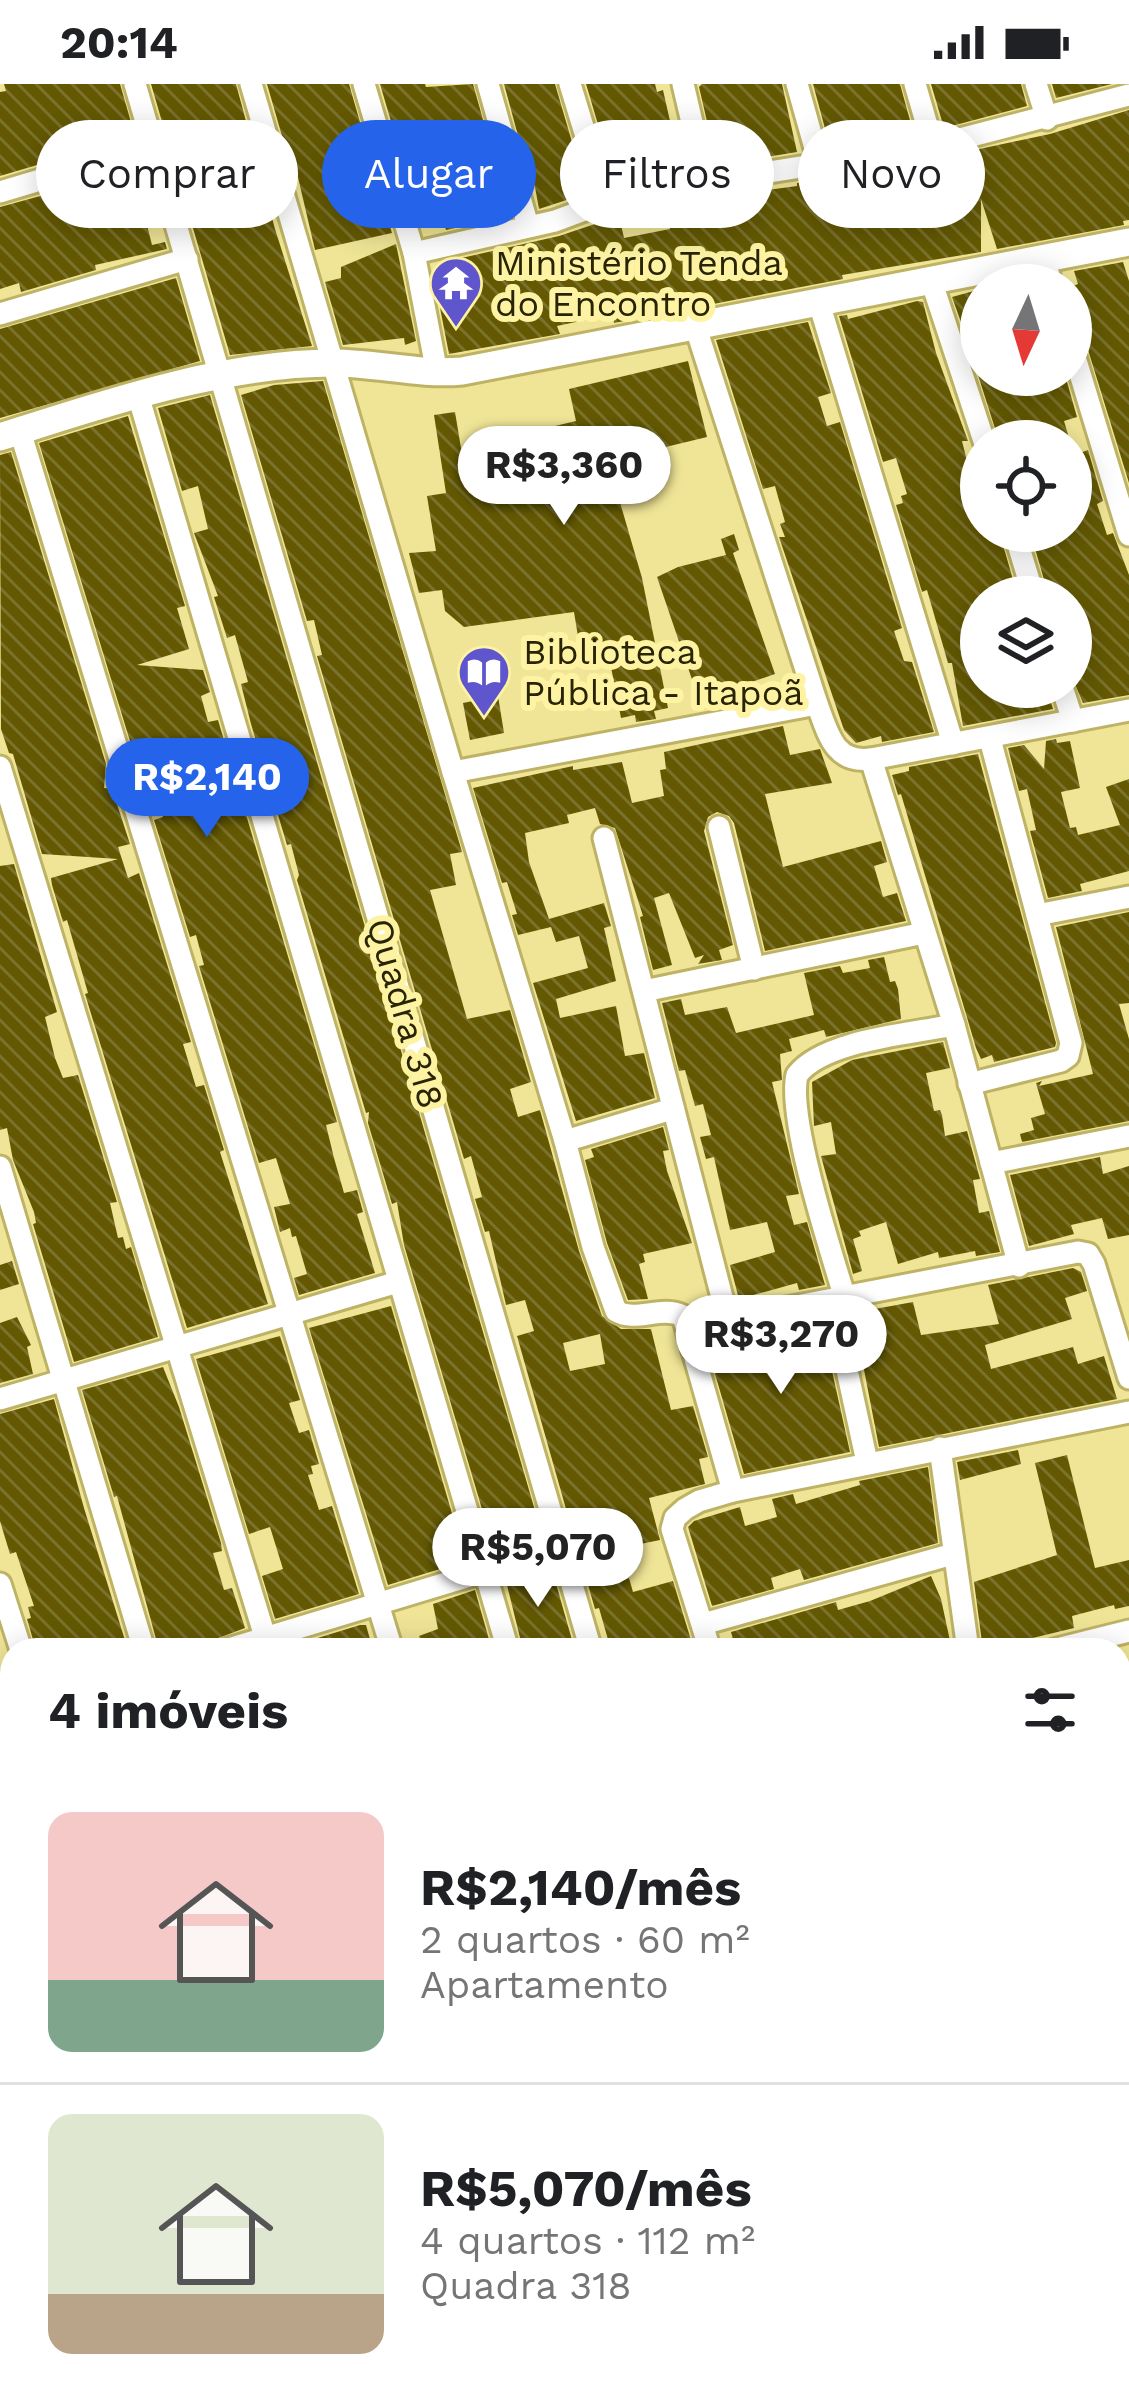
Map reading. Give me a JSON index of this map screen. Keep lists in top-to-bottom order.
{
  "streets": {
    "street": ["Quadra 318"]
  },
  "places": {
    "temple": ["Ministério Tenda do Encontro"],
    "library": ["Biblioteca Pública - Itapoã"]
  },
  "north": "bottom",
  "page": {
    "status": "20:14",
    "chip": [
      "Comprar",
      "Alugar",
      "Filtros",
      "Novo"
    ],
    "price": [
      "R$3,360",
      "R$2,140",
      "R$3,270",
      "R$5,070"
    ],
    "heading": "4 imóveis",
    "list": [
      {
        "name": "R$2,140/mês",
        "note": "2 quartos · 60 m² · Apartamento"
      },
      {
        "name": "R$5,070/mês",
        "note": "4 quartos · 112 m² · Quadra 318"
      }
    ]
  }
}
